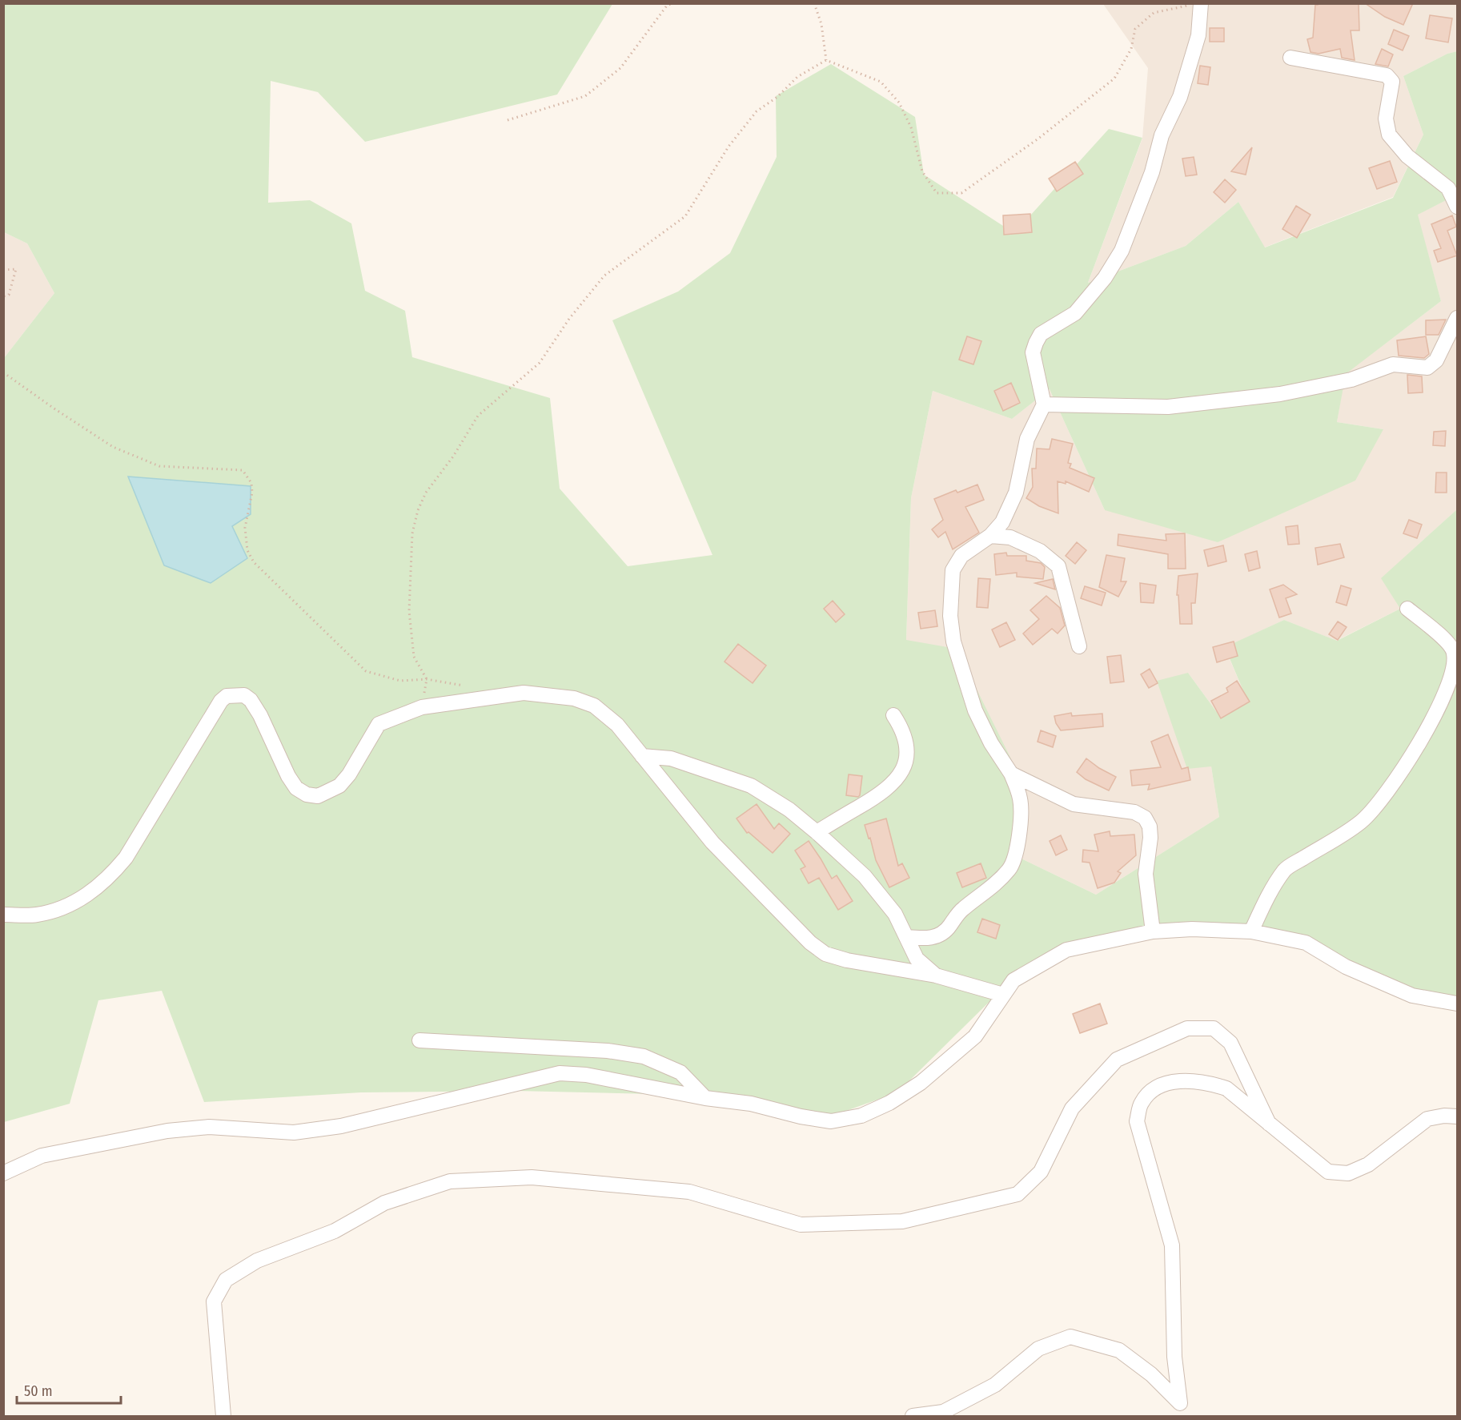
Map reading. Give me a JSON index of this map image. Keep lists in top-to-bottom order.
{
  "scale_bar": "50 m"
}
